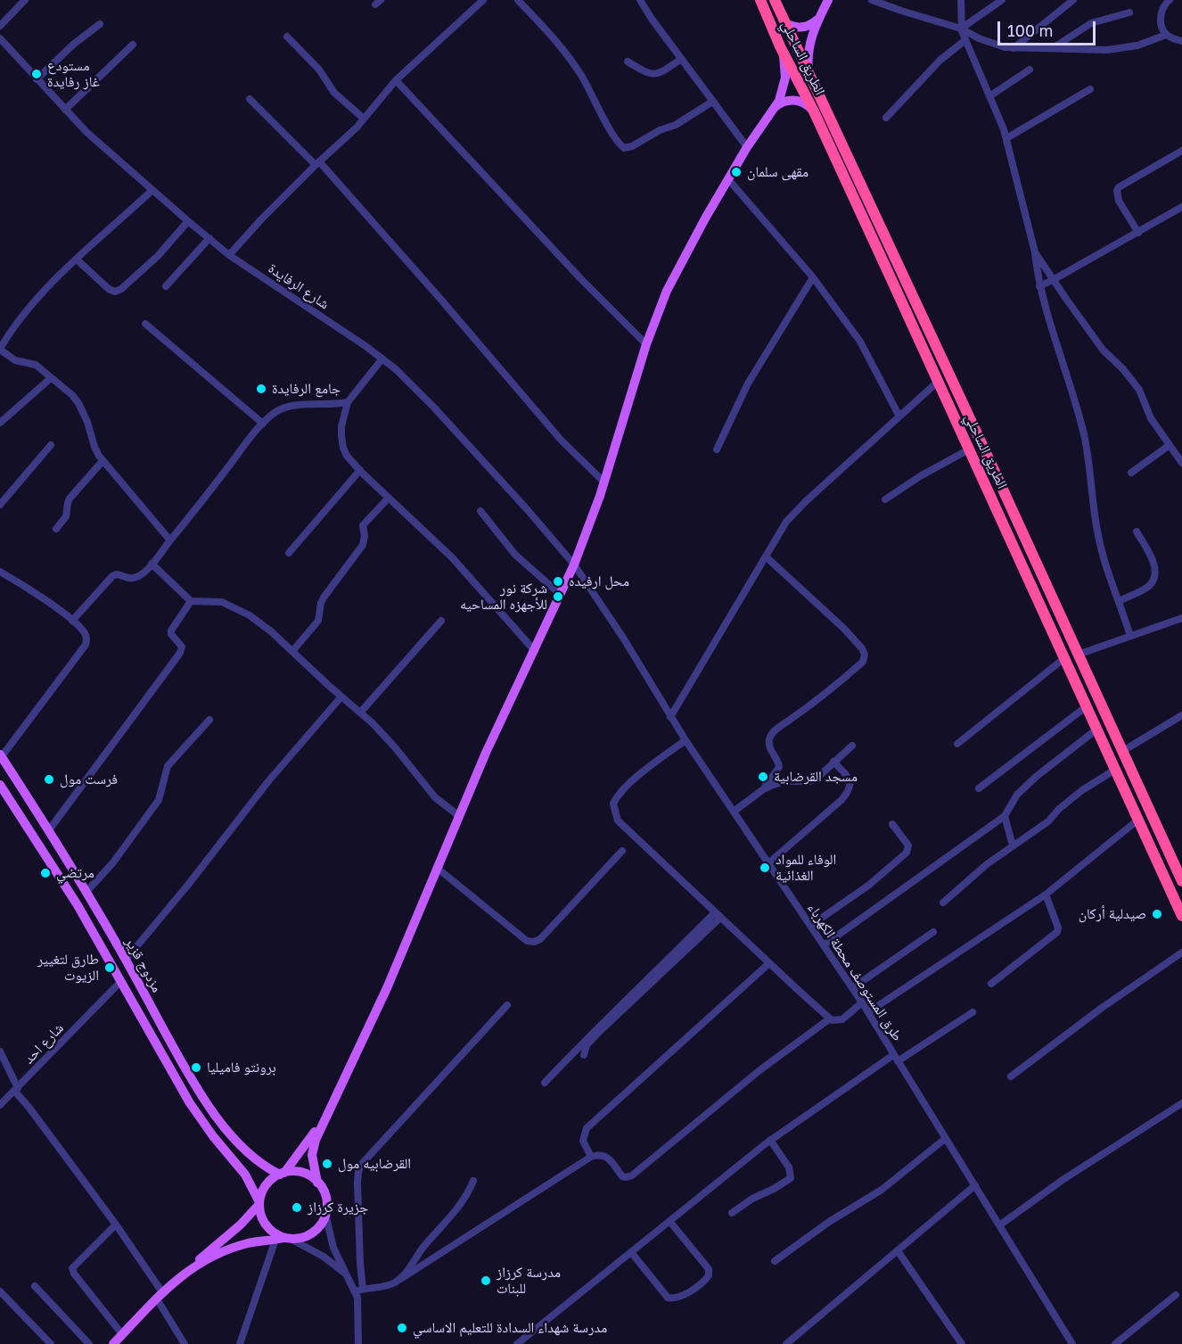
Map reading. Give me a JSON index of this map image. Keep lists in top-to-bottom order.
{
  "streets": {
    "highway": ["الطريق الساحلي"],
    "main road": ["مزدوج قزير"],
    "street": ["شارع الرفايدة", "طرق المستوصف محطة الكهرباء", "شارع احد"]
  },
  "crossings": [
    ["شارع الرفايدة", "طرق المستوصف محطة الكهرباء"],
    ["مزدوج قزير", "شارع احد"]
  ],
  "places": [
    "مستودع غاز رفايدة",
    "مقهى سلمان",
    "جامع الرفايدة",
    "محل ارفيده",
    "شركة نور للأجهزه المساحيه",
    "مسجد القرضابية",
    "فرست مول",
    "الوفاء للمواد الغذائية",
    "مرتضي",
    "صيدلية أركان",
    "طارق لتغيير الزيوت",
    "برونتو فاميليا",
    "القرضابيه مول",
    "جزيرة كرزاز",
    "مدرسة كرزاز للبنات",
    "مدرسة شهداء السدادة للتعليم الاساسي"
  ],
  "scale_bar": "100 m"
}
